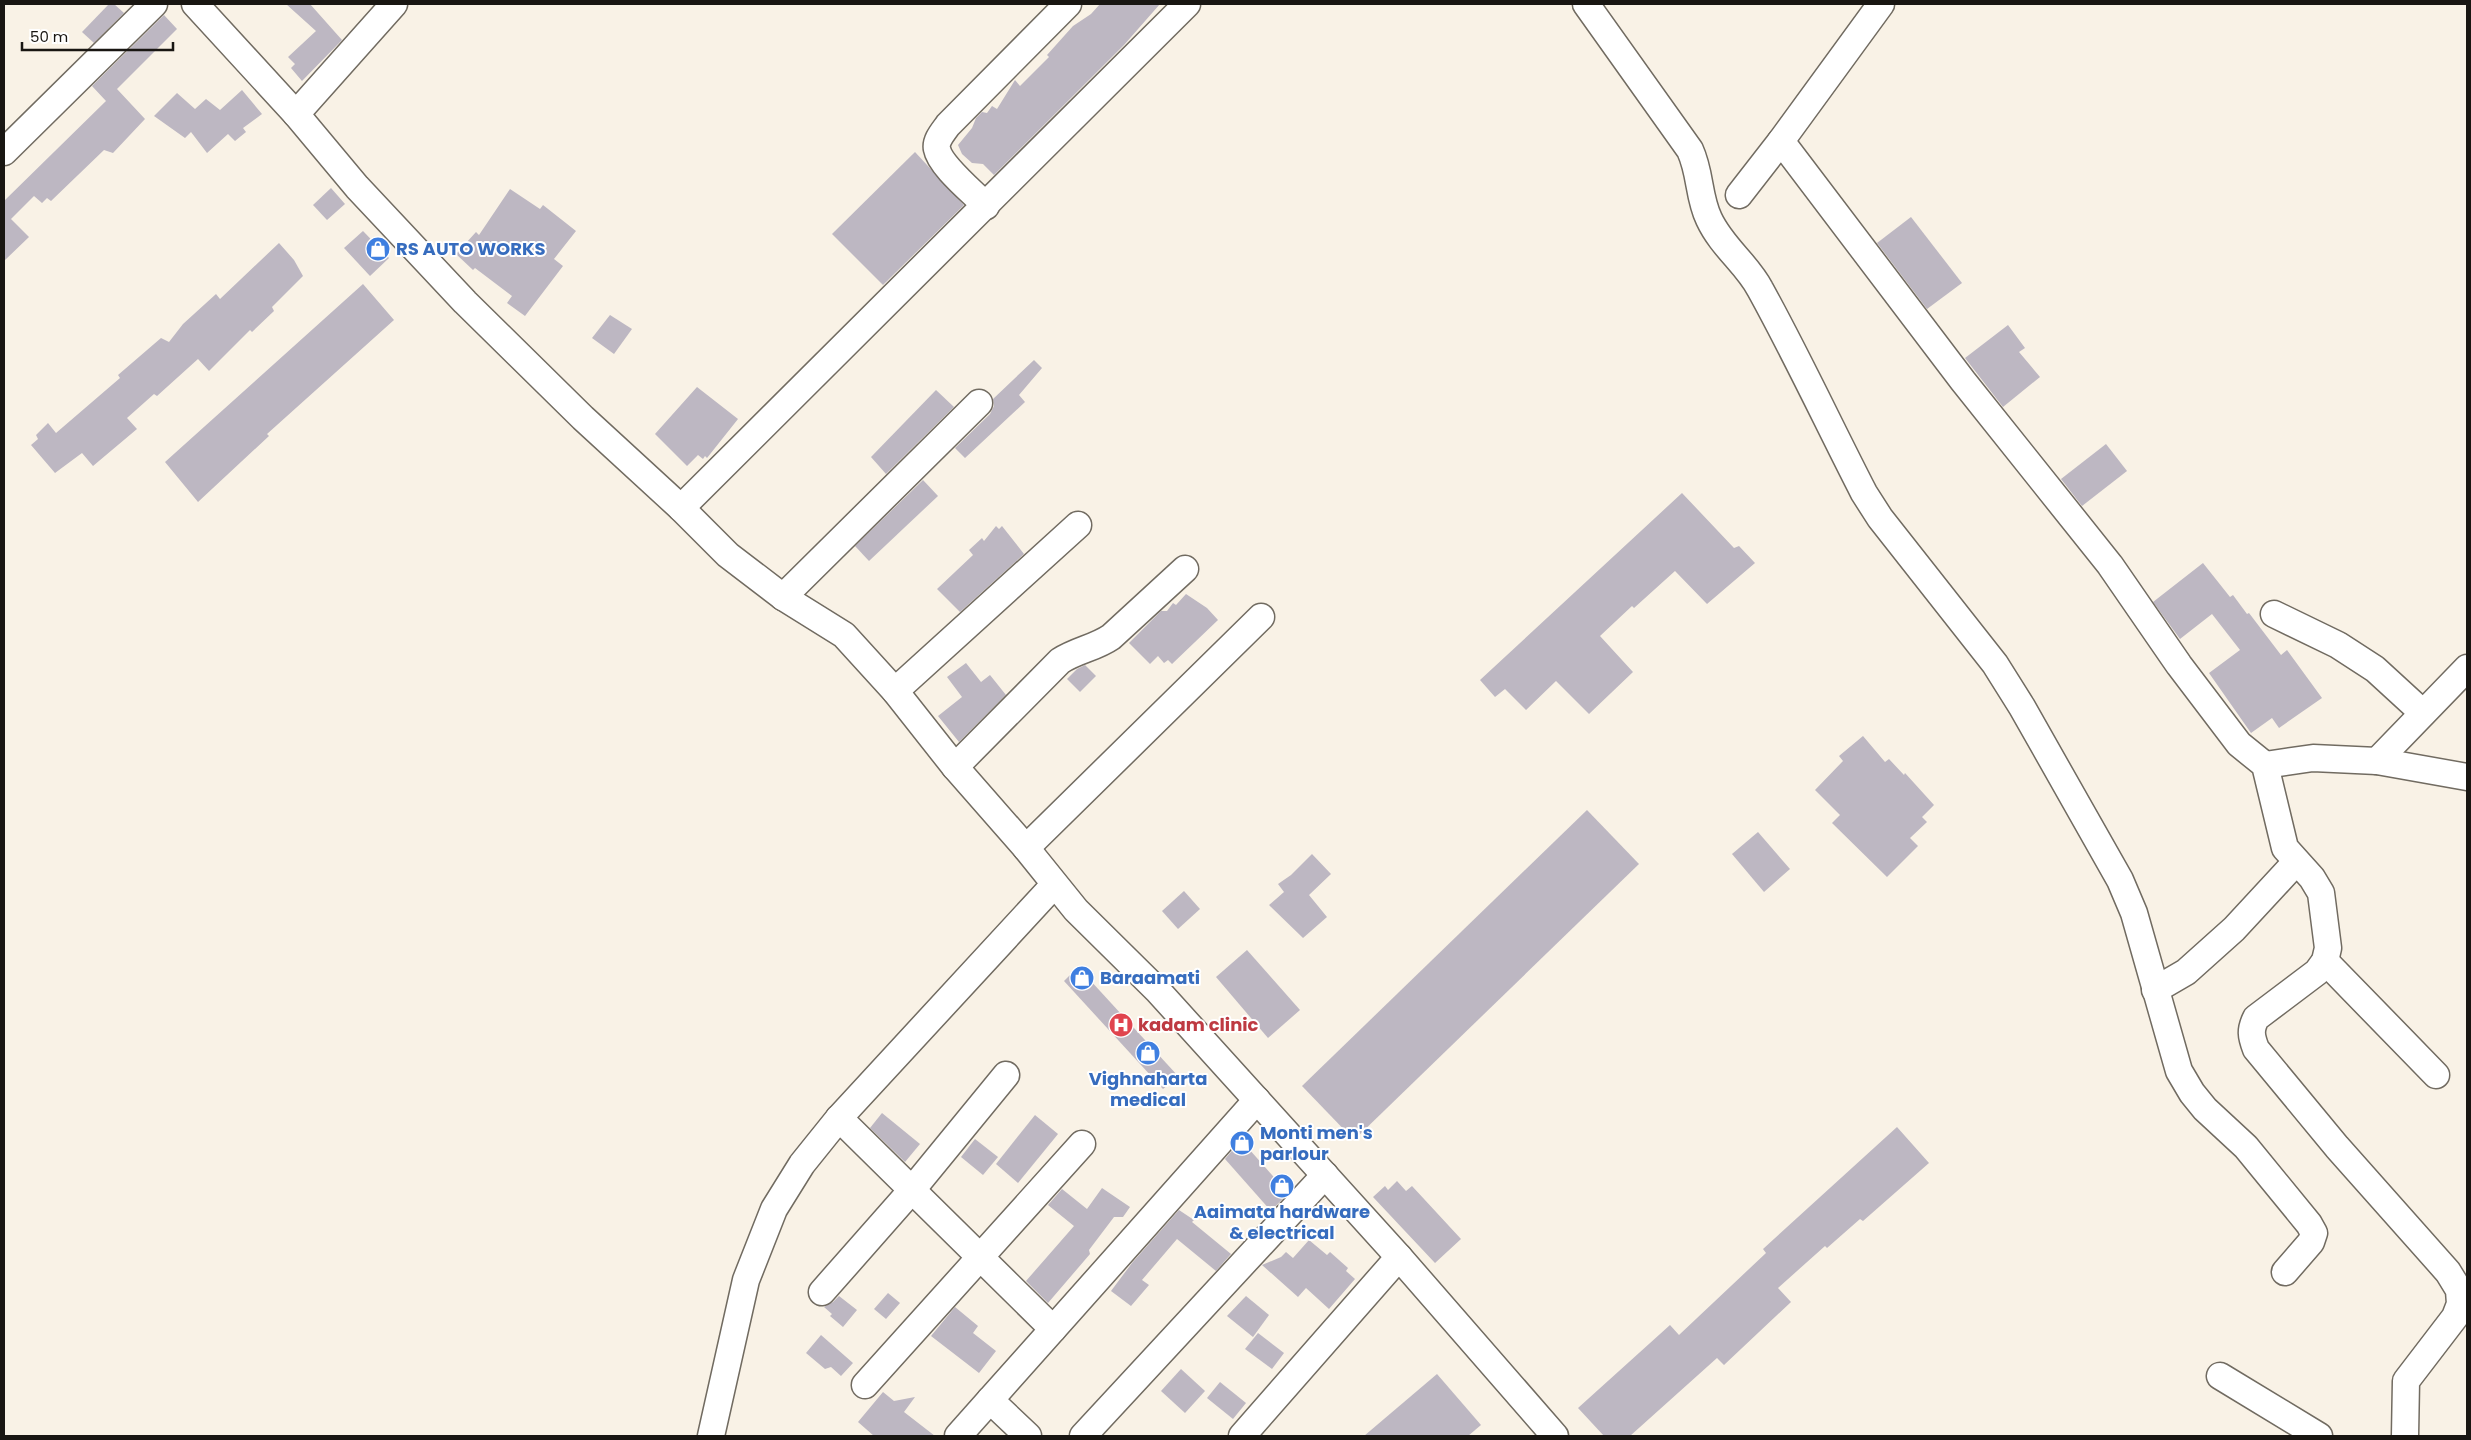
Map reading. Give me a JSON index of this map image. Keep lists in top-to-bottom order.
{
  "places": {
    "shop": [
      "RS AUTO WORKS",
      "Baraamati",
      "Vighnaharta medical",
      "Monti men's parlour",
      "Aaimata hardware & electrical"
    ],
    "hospital": ["kadam clinic"]
  },
  "scale_bar": "50 m"
}
